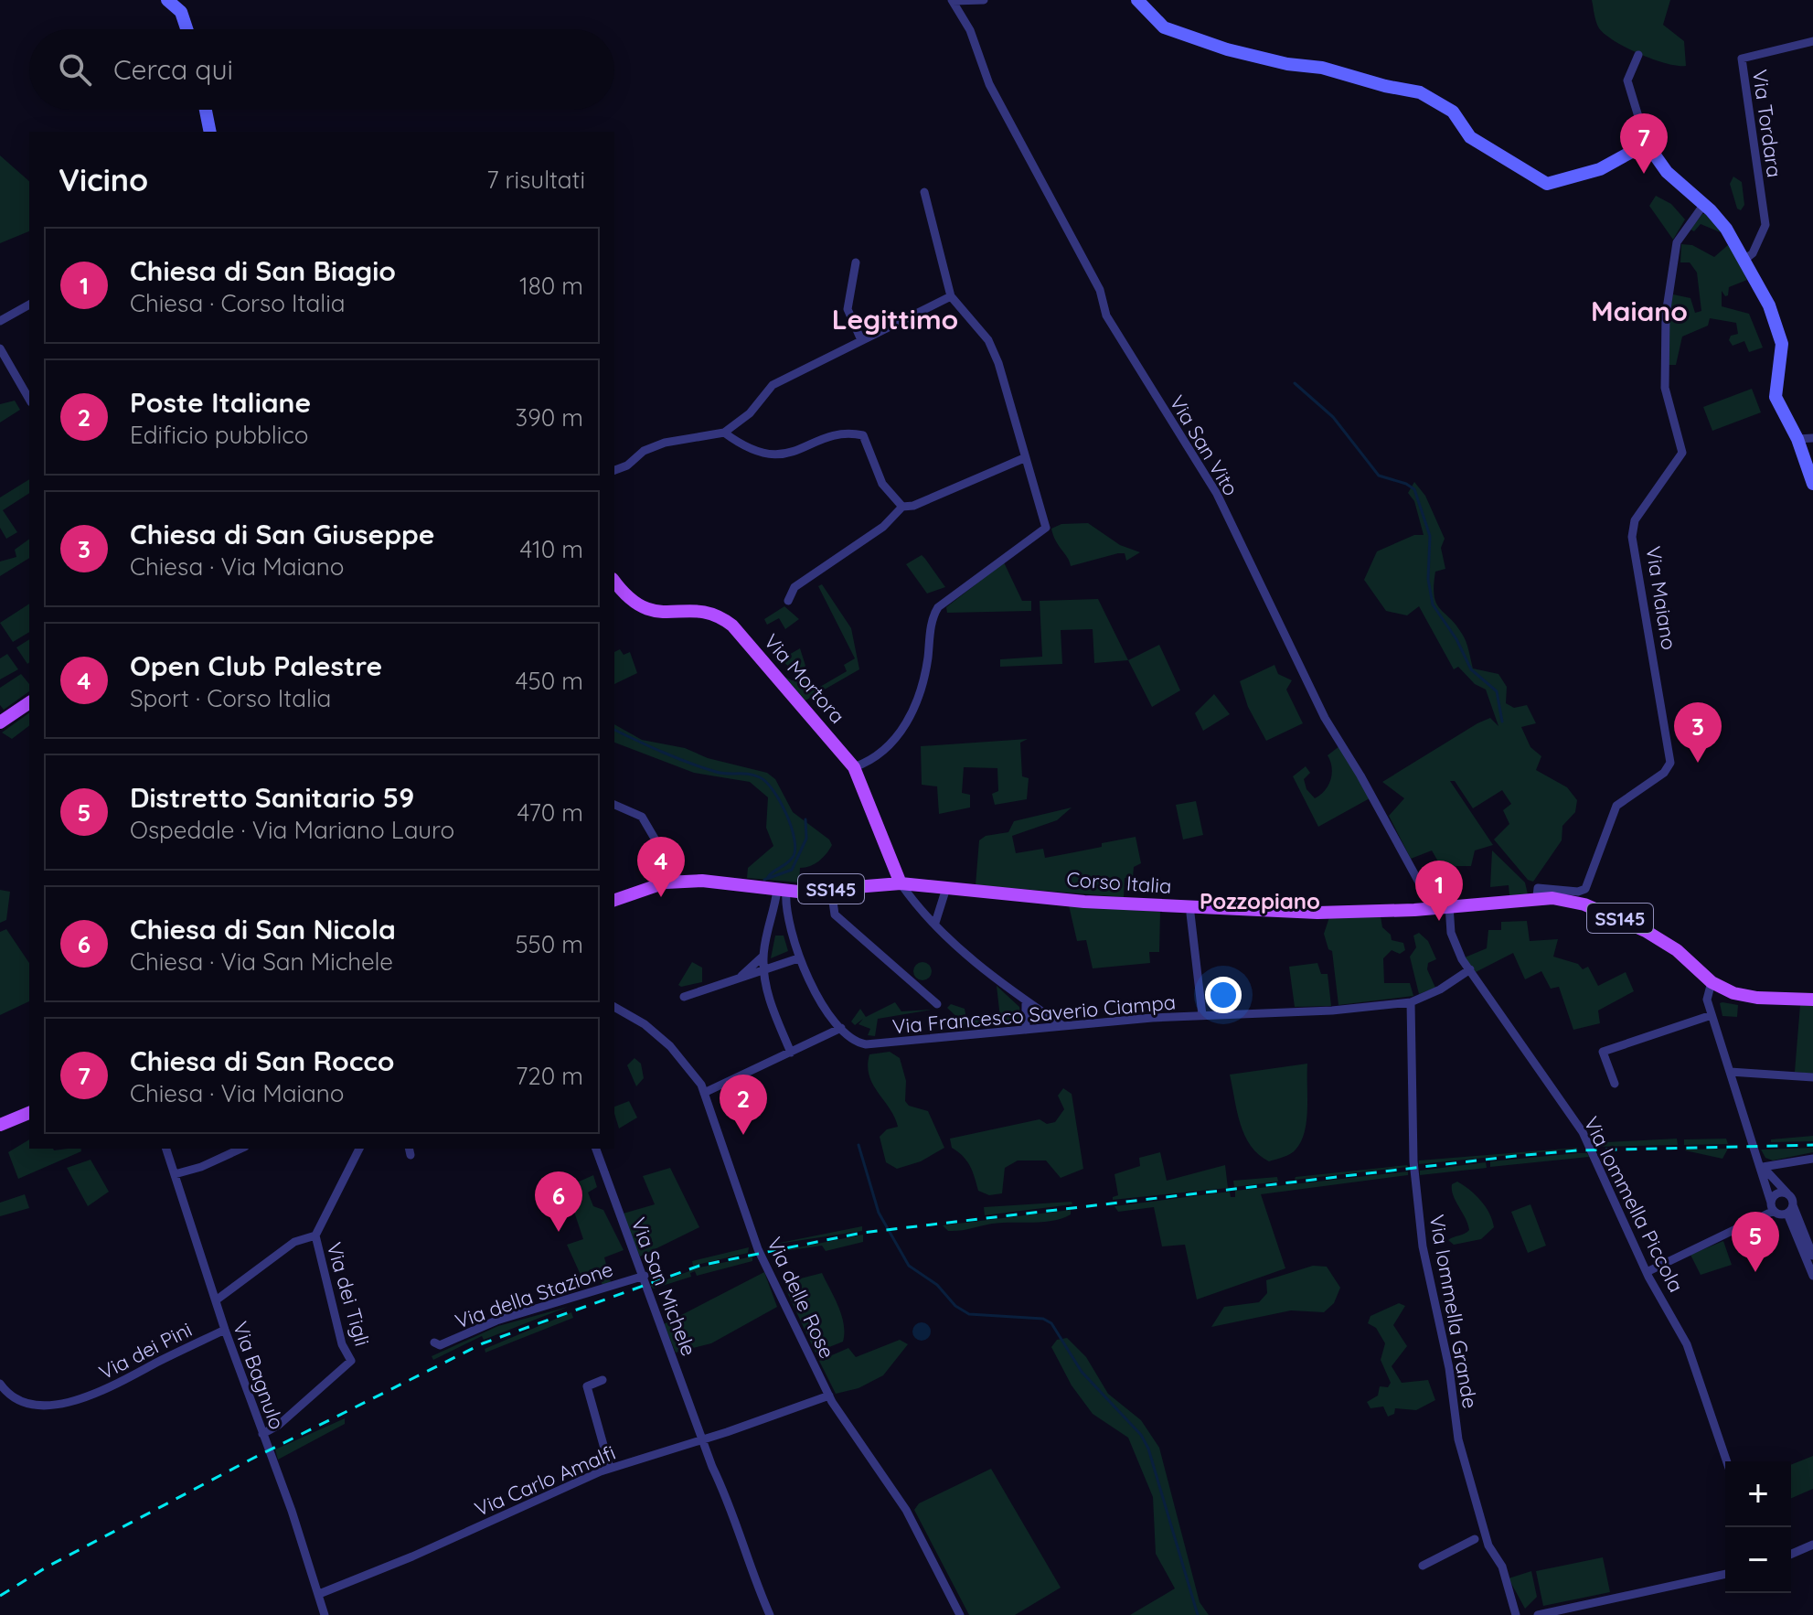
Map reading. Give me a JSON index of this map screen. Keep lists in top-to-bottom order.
{
  "streets": {
    "main road": ["Via Mortora", "Corso Italia", "SS145"],
    "street": [
      "Via Tordara",
      "Via San Vito",
      "Via Maiano",
      "Via Francesco Saverio Ciampa",
      "Via Iommella Piccola",
      "Via San Michele",
      "Via dei Tigli",
      "Via della Stazione",
      "Via delle Rose",
      "Via Iommella Grande",
      "Via dei Pini",
      "Via Bagnulo",
      "Via Carlo Amalfi"
    ]
  },
  "crossings": [
    ["Via San Vito", "Corso Italia"],
    ["Via Maiano", "Corso Italia"],
    ["Via Mortora", "Corso Italia"],
    ["Via Francesco Saverio Ciampa", "Via Iommella Piccola"],
    ["Via Francesco Saverio Ciampa", "Via Iommella Grande"],
    ["Via San Michele", "Via della Stazione"],
    ["Via San Michele", "Via Carlo Amalfi"],
    ["Via dei Tigli", "Via Bagnulo"],
    ["Via delle Rose", "Via Carlo Amalfi"],
    ["Via dei Pini", "Via Bagnulo"],
    ["Via Bagnulo", "Via Carlo Amalfi"]
  ],
  "districts": ["Maiano", "Legittimo", "Pozzopiano"],
  "page": {
    "search": "Cerca qui",
    "pins": [
      "7",
      "3",
      "4",
      "1",
      "2",
      "6",
      "5"
    ],
    "heading": ["Vicino", "7 risultati"],
    "list": [
      {
        "mark": "1",
        "name": "Chiesa di San Biagio",
        "note": "Chiesa · Corso Italia",
        "value": "180 m"
      },
      {
        "mark": "2",
        "name": "Poste Italiane",
        "note": "Edificio pubblico",
        "value": "390 m"
      },
      {
        "mark": "3",
        "name": "Chiesa di San Giuseppe",
        "note": "Chiesa · Via Maiano",
        "value": "410 m"
      },
      {
        "mark": "4",
        "name": "Open Club Palestre",
        "note": "Sport · Corso Italia",
        "value": "450 m"
      },
      {
        "mark": "5",
        "name": "Distretto Sanitario 59",
        "note": "Ospedale · Via Mariano Lauro",
        "value": "470 m"
      },
      {
        "mark": "6",
        "name": "Chiesa di San Nicola",
        "note": "Chiesa · Via San Michele",
        "value": "550 m"
      },
      {
        "mark": "7",
        "name": "Chiesa di San Rocco",
        "note": "Chiesa · Via Maiano",
        "value": "720 m"
      }
    ],
    "map_buttons": ["+", "−"]
  }
}
